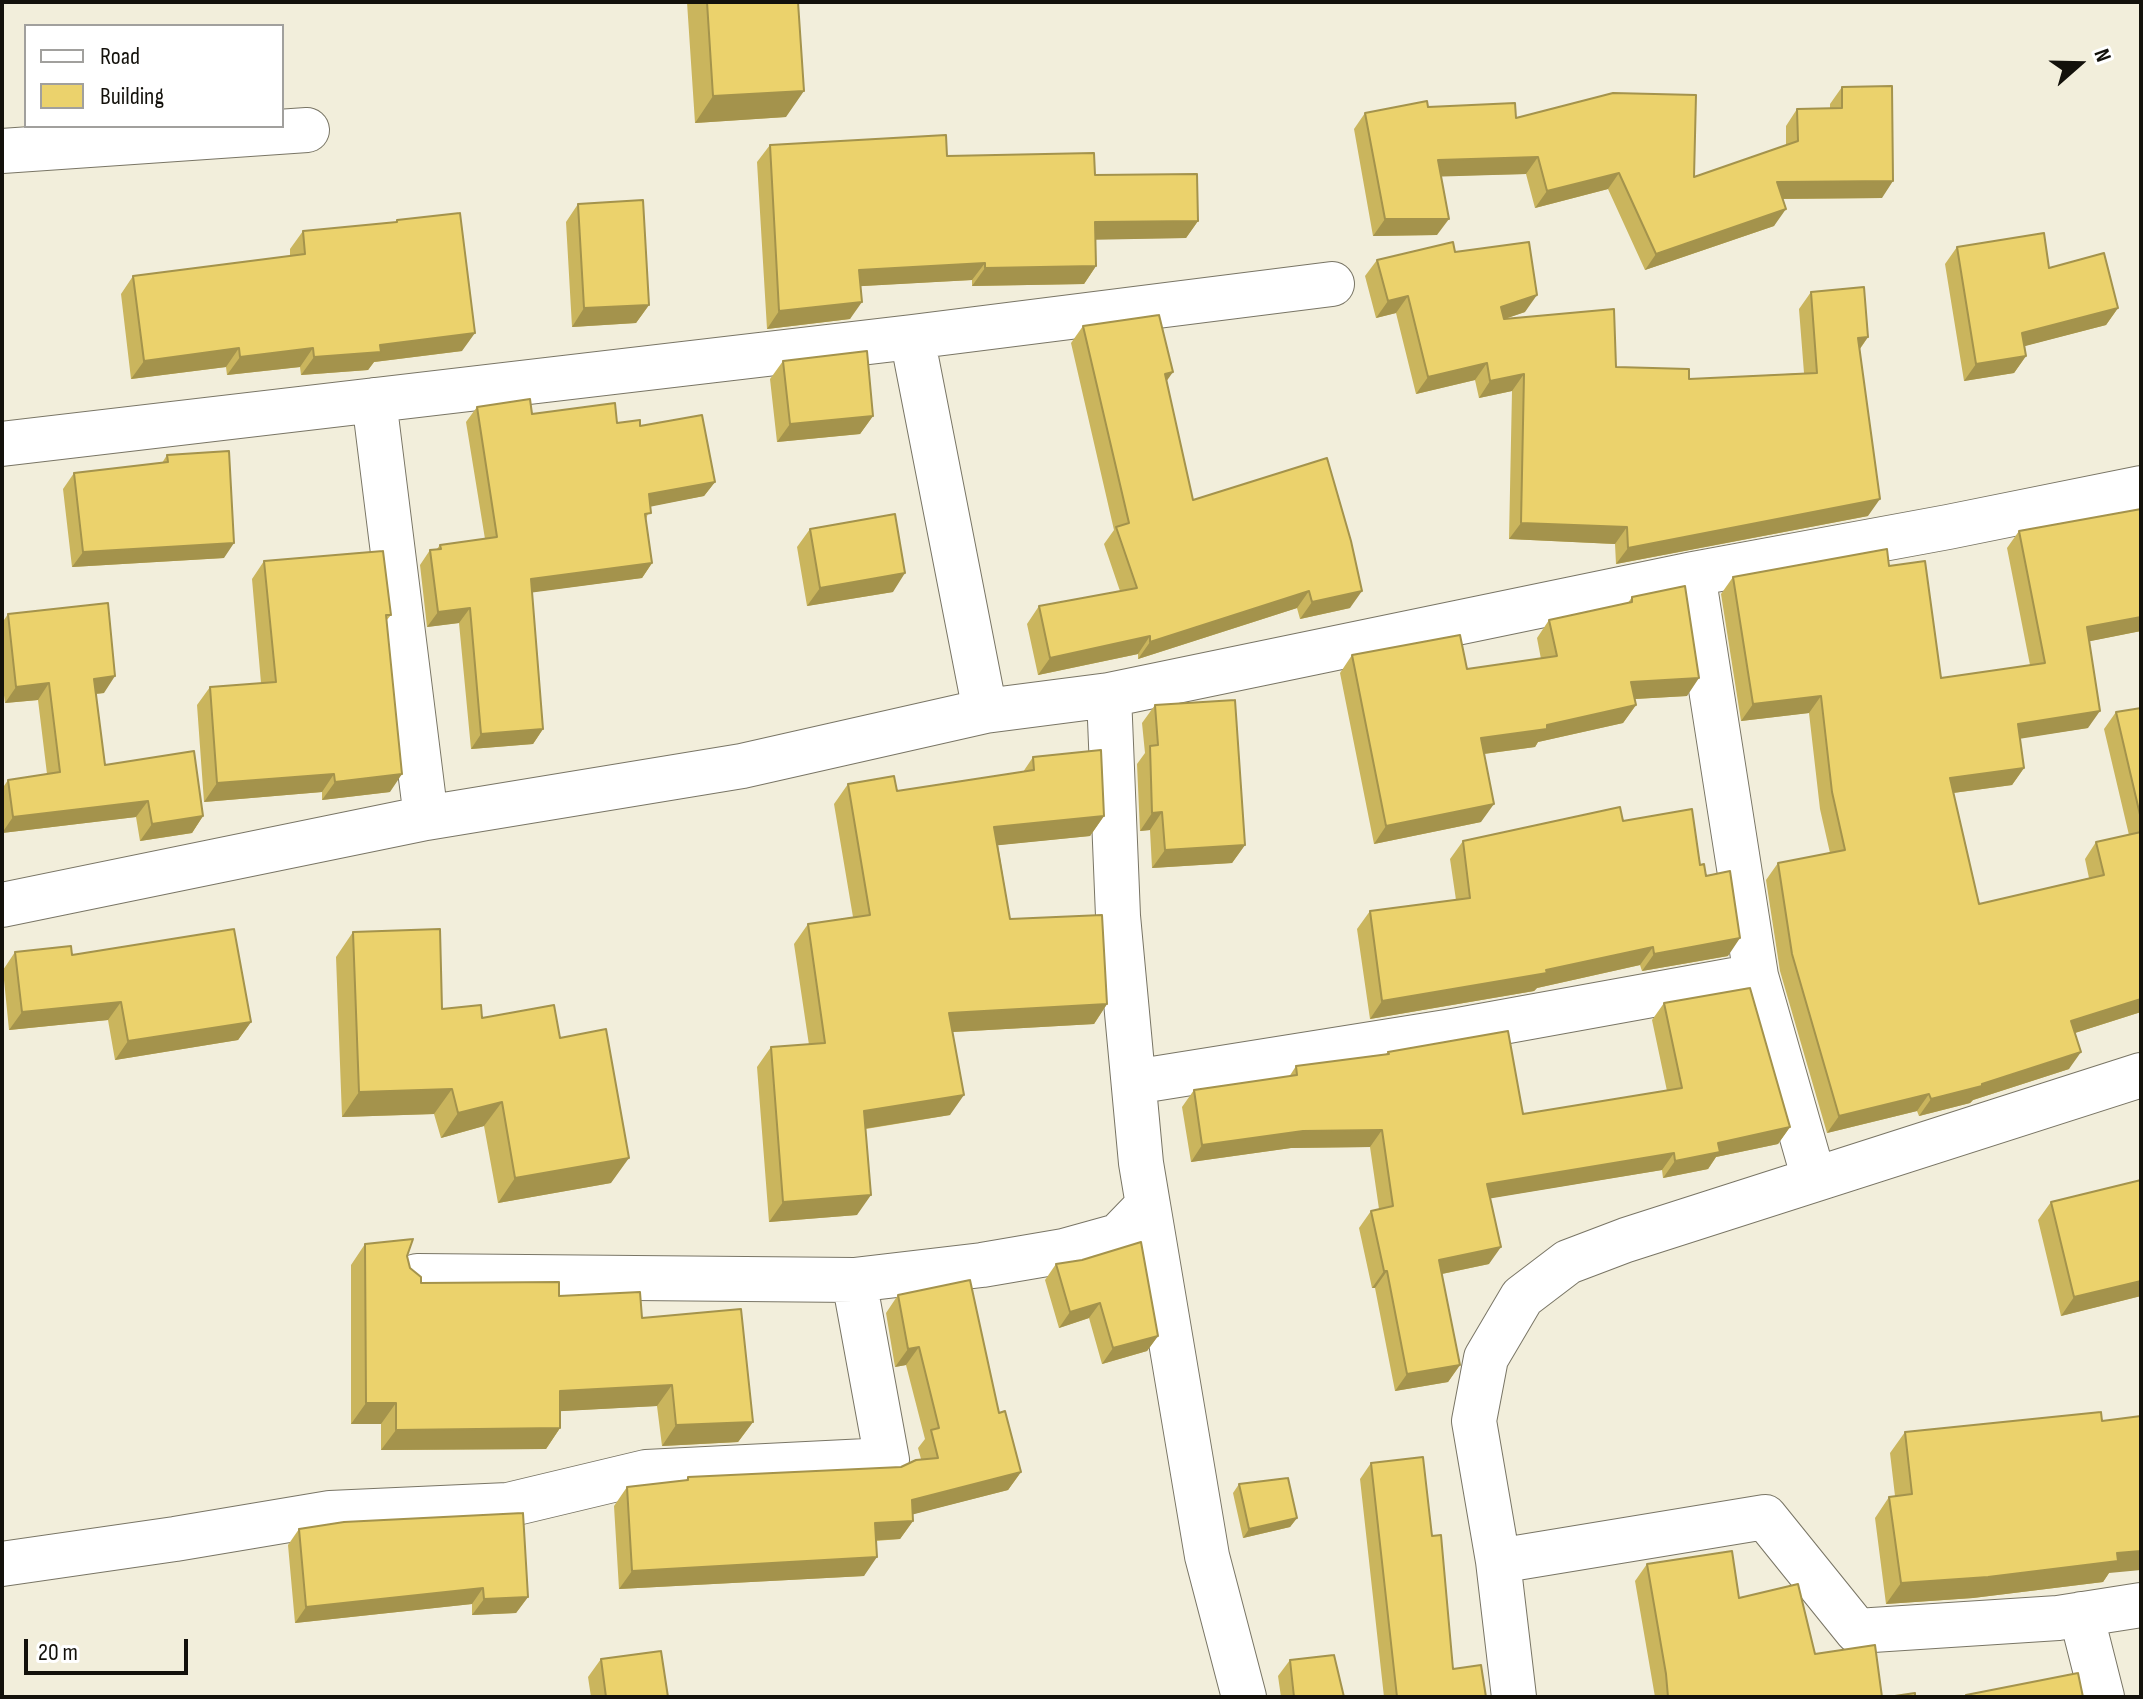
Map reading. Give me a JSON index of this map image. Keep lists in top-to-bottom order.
{
  "legend": ["Road", "Building"],
  "scale_bar": "20 m",
  "north": "right"
}
